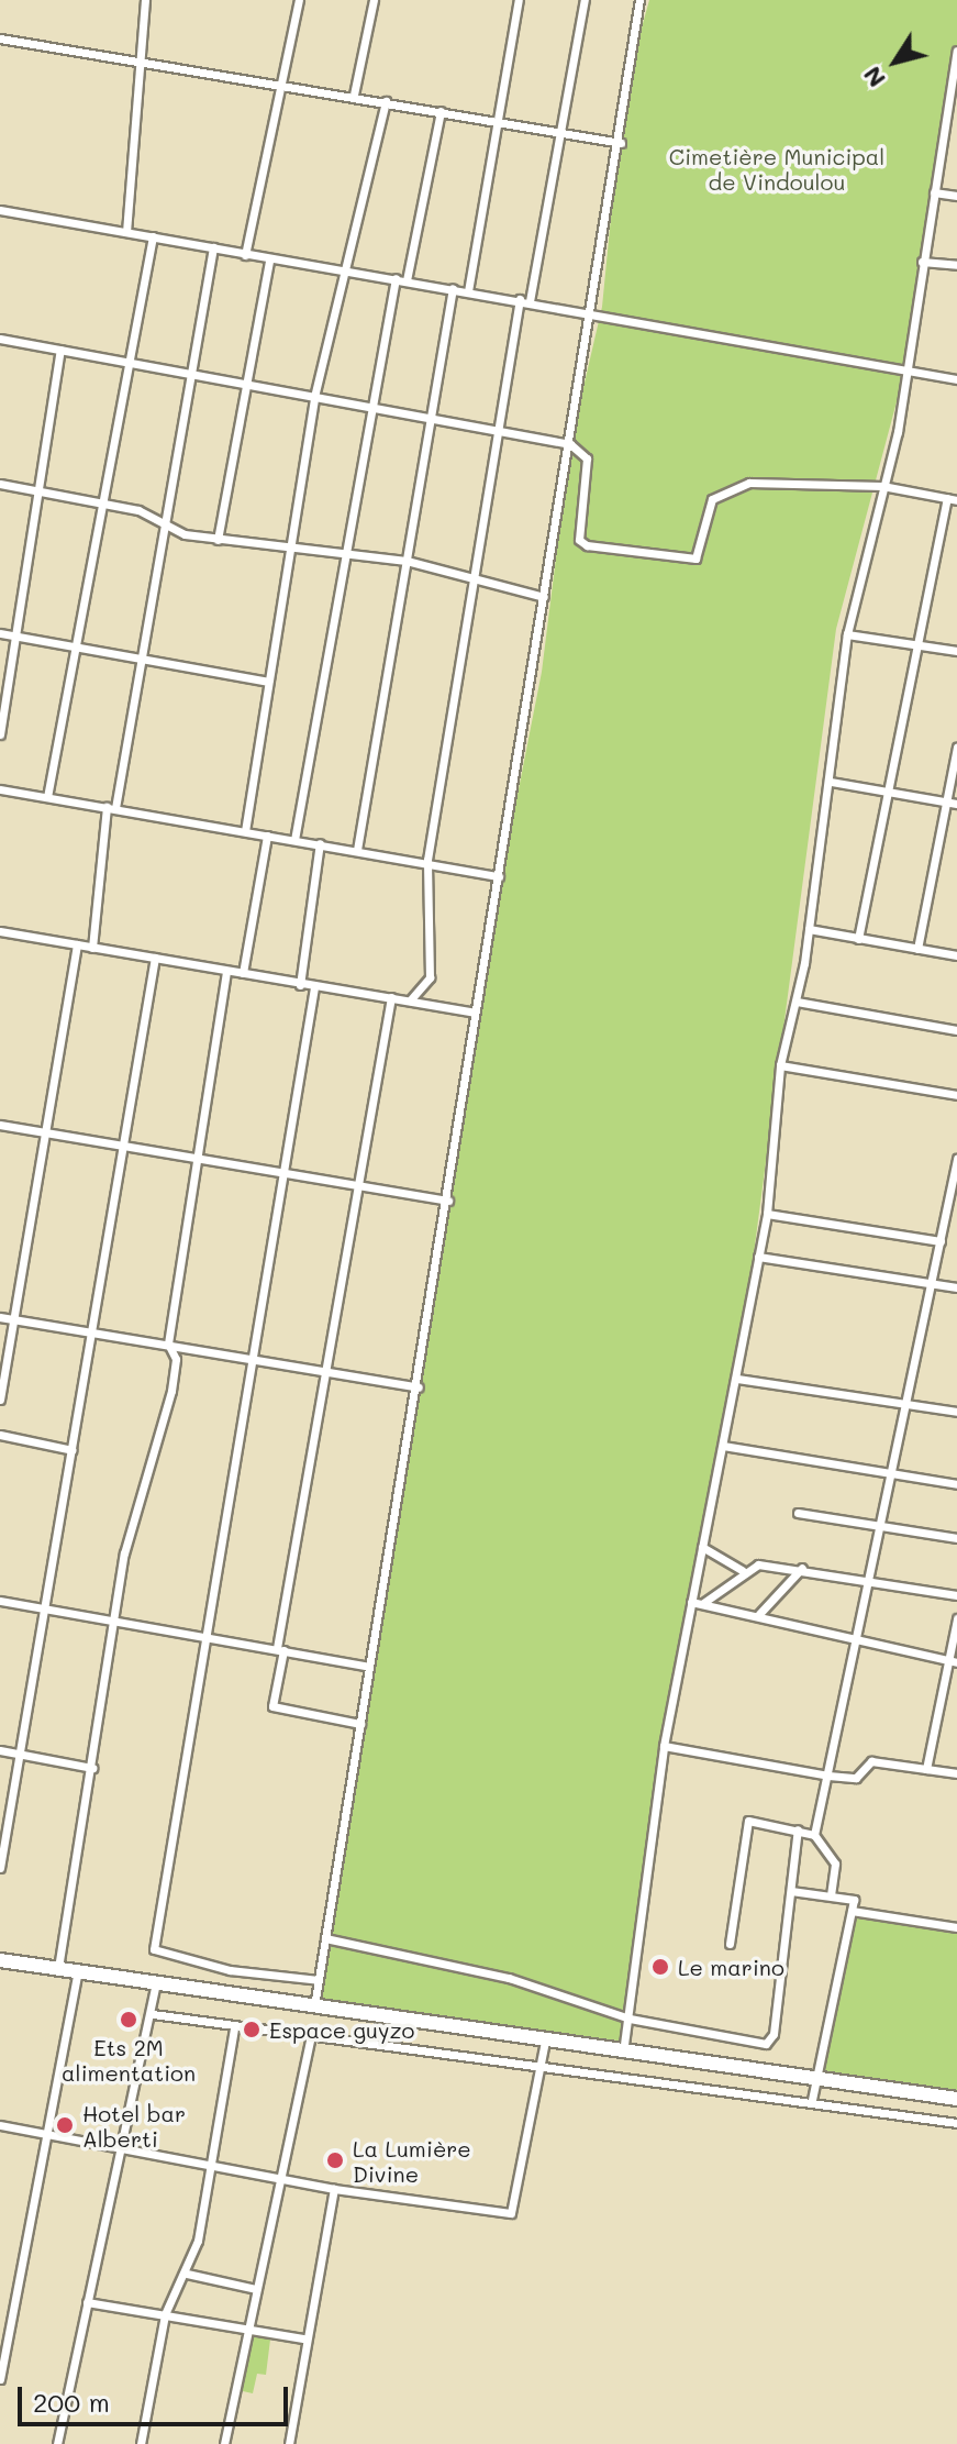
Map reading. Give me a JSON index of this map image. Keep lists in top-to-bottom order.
{
  "parks": ["Cimetière Municipal de Vindoulou"],
  "places": [
    "Le marino",
    "Ets 2M alimentation",
    "Espace guyzo",
    "Hotel bar Alberti",
    "La Lumière Divine"
  ],
  "scale_bar": "200 m",
  "north": "bottom left"
}
